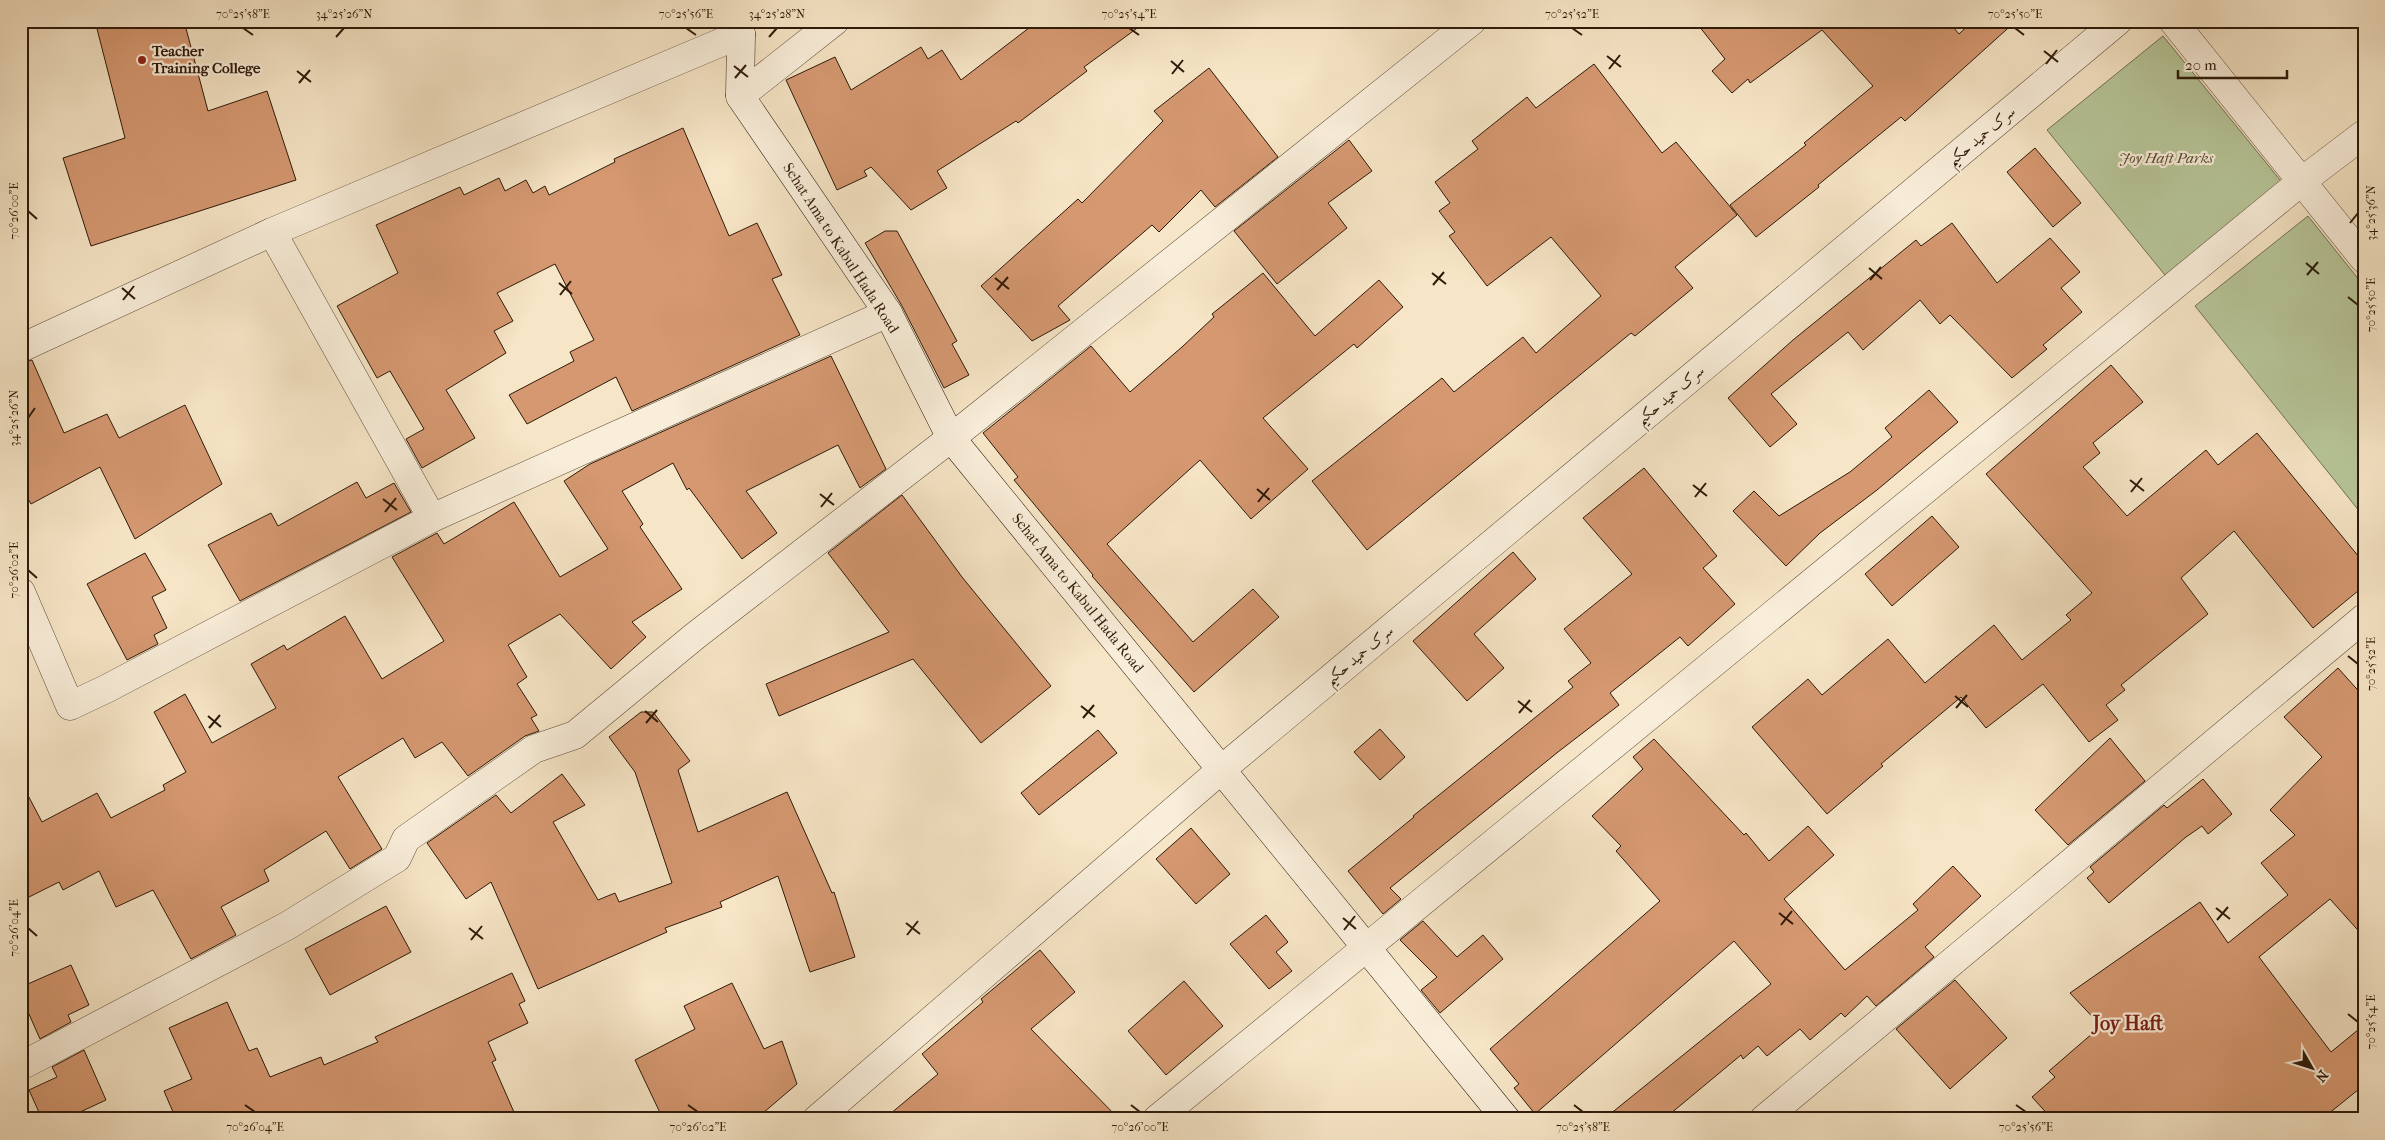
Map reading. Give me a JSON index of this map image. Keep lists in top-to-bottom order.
{
  "streets": {
    "street": ["سرک حمید حکیم", "Sehat Ama to Kabul Hada Road"]
  },
  "crossings": [
    ["سرک حمید حکیم", "Sehat Ama to Kabul Hada Road"]
  ],
  "districts": ["Joy Haft"],
  "parks": ["Joy Haft Parks"],
  "places": ["Teacher Training College"],
  "scale_bar": "20 m",
  "north": "bottom right",
  "coordinates": [
    "70°25'58\"E",
    "34°25'26\"N",
    "70°25'56\"E",
    "34°25'28\"N",
    "70°25'54\"E",
    "70°25'52\"E",
    "70°25'50\"E",
    "70°26'00\"E",
    "34°25'36\"N",
    "70°26'02\"E",
    "70°26'04\"E"
  ]
}
